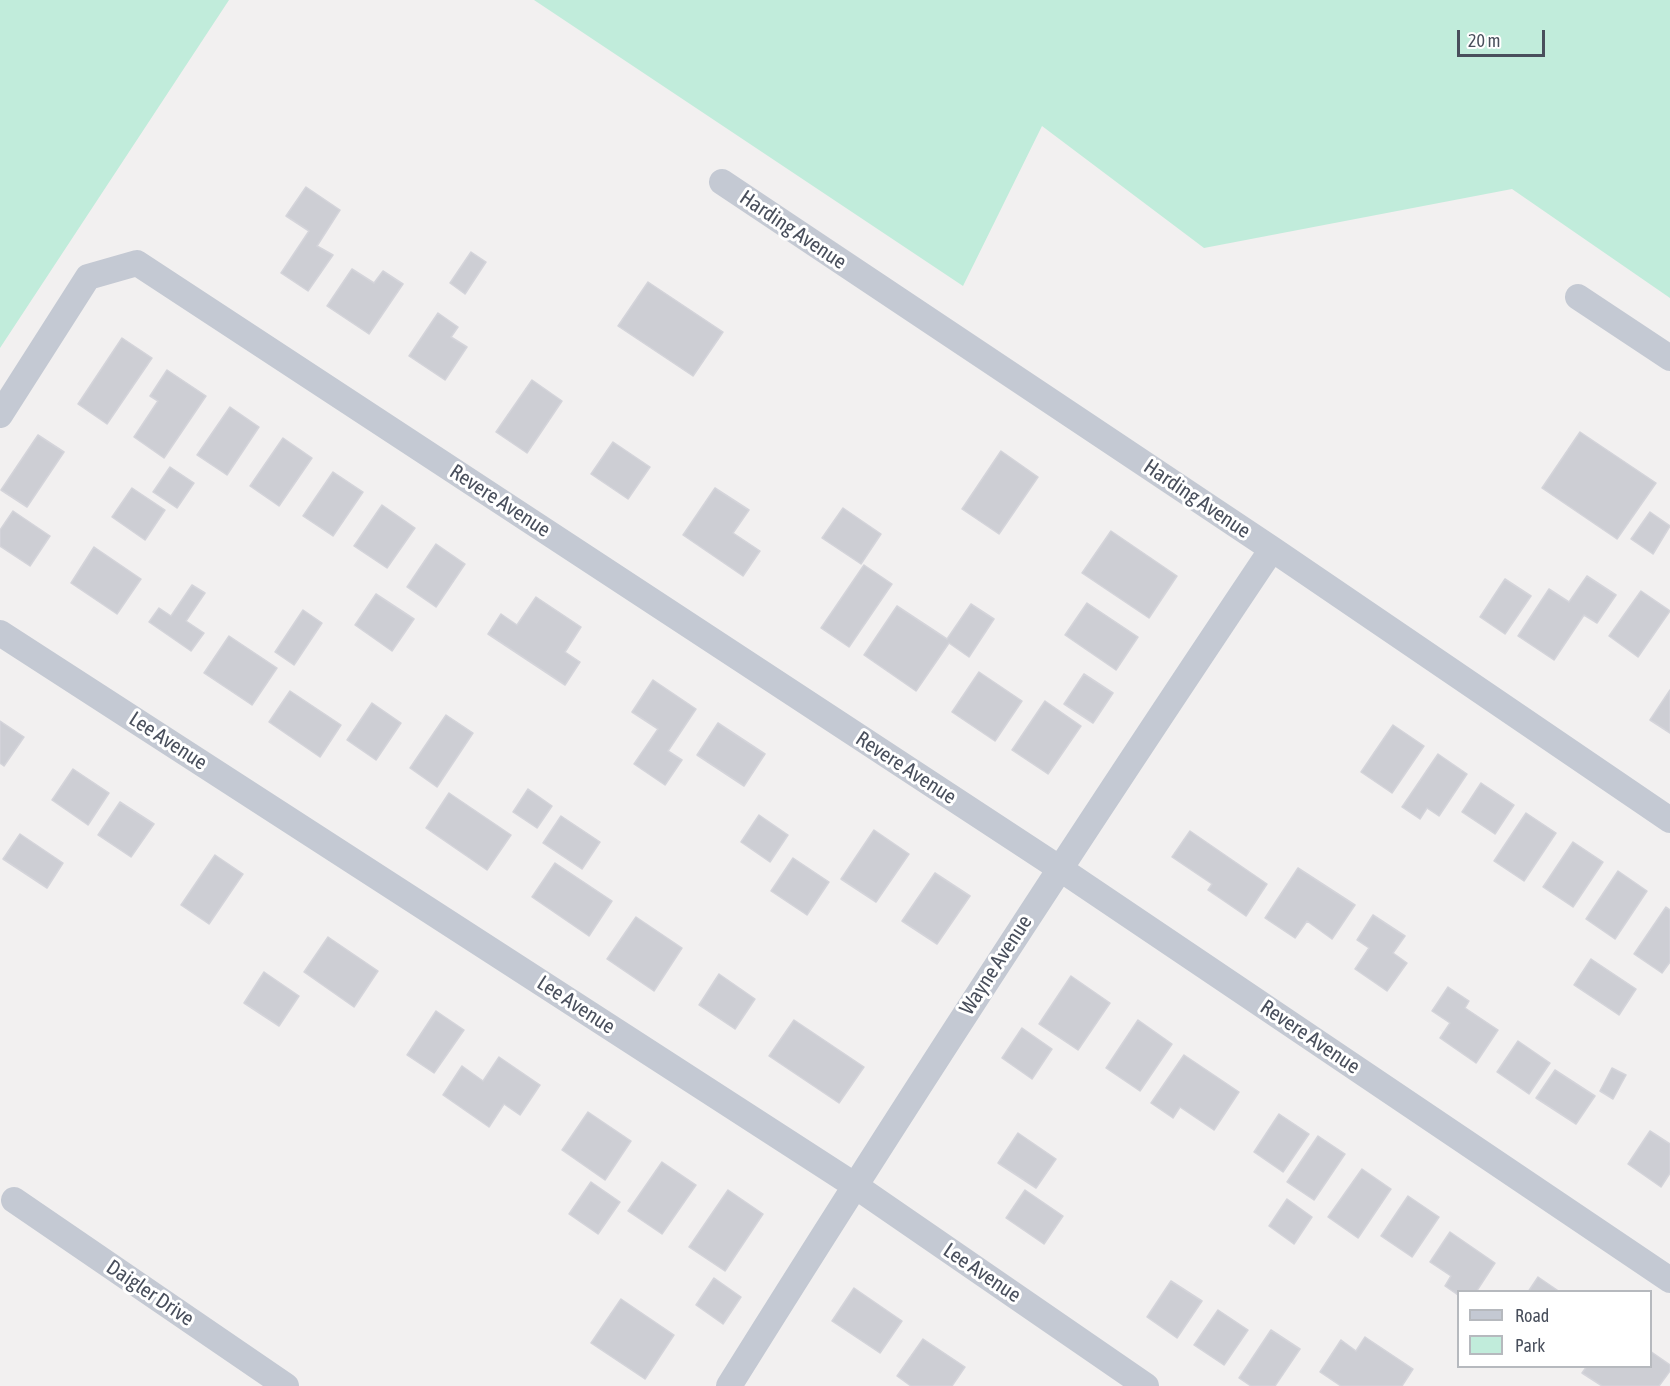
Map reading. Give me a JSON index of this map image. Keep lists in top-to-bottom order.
{
  "streets": {
    "street": [
      "Harding Avenue",
      "Revere Avenue",
      "Lee Avenue",
      "Wayne Avenue",
      "Daigler Drive"
    ]
  },
  "crossings": [
    ["Harding Avenue", "Wayne Avenue"],
    ["Revere Avenue", "Wayne Avenue"],
    ["Lee Avenue", "Wayne Avenue"]
  ],
  "legend": ["Road", "Park"],
  "scale_bar": "20 m"
}
